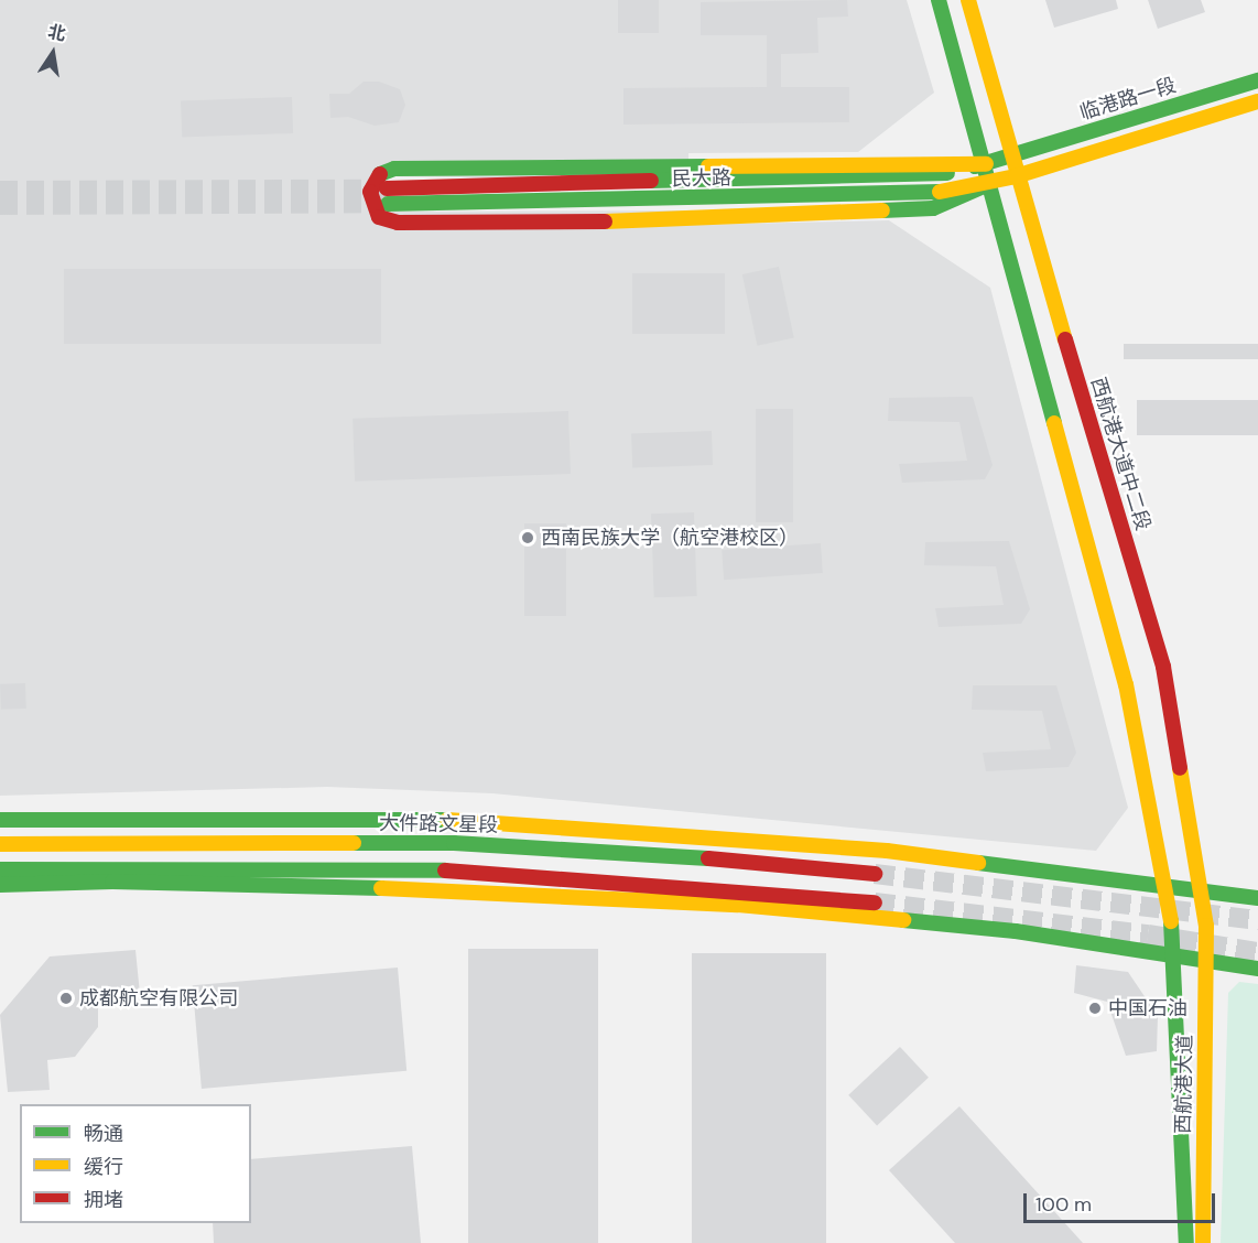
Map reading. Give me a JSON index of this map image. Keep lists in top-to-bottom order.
{
  "streets": {
    "main road": [
      "临港路一段",
      "民大路",
      "西航港大道中二段",
      "大件路文星段",
      "西航港大道"
    ]
  },
  "crossings": [
    ["临港路一段", "民大路"],
    ["临港路一段", "西航港大道中二段"],
    ["民大路", "西航港大道中二段"],
    ["西航港大道中二段", "西航港大道"]
  ],
  "places": ["西南民族大学（航空港校区）", "成都航空有限公司", "中国石油"],
  "legend": ["畅通", "缓行", "拥堵"],
  "scale_bar": "100 m",
  "north": "top"
}
